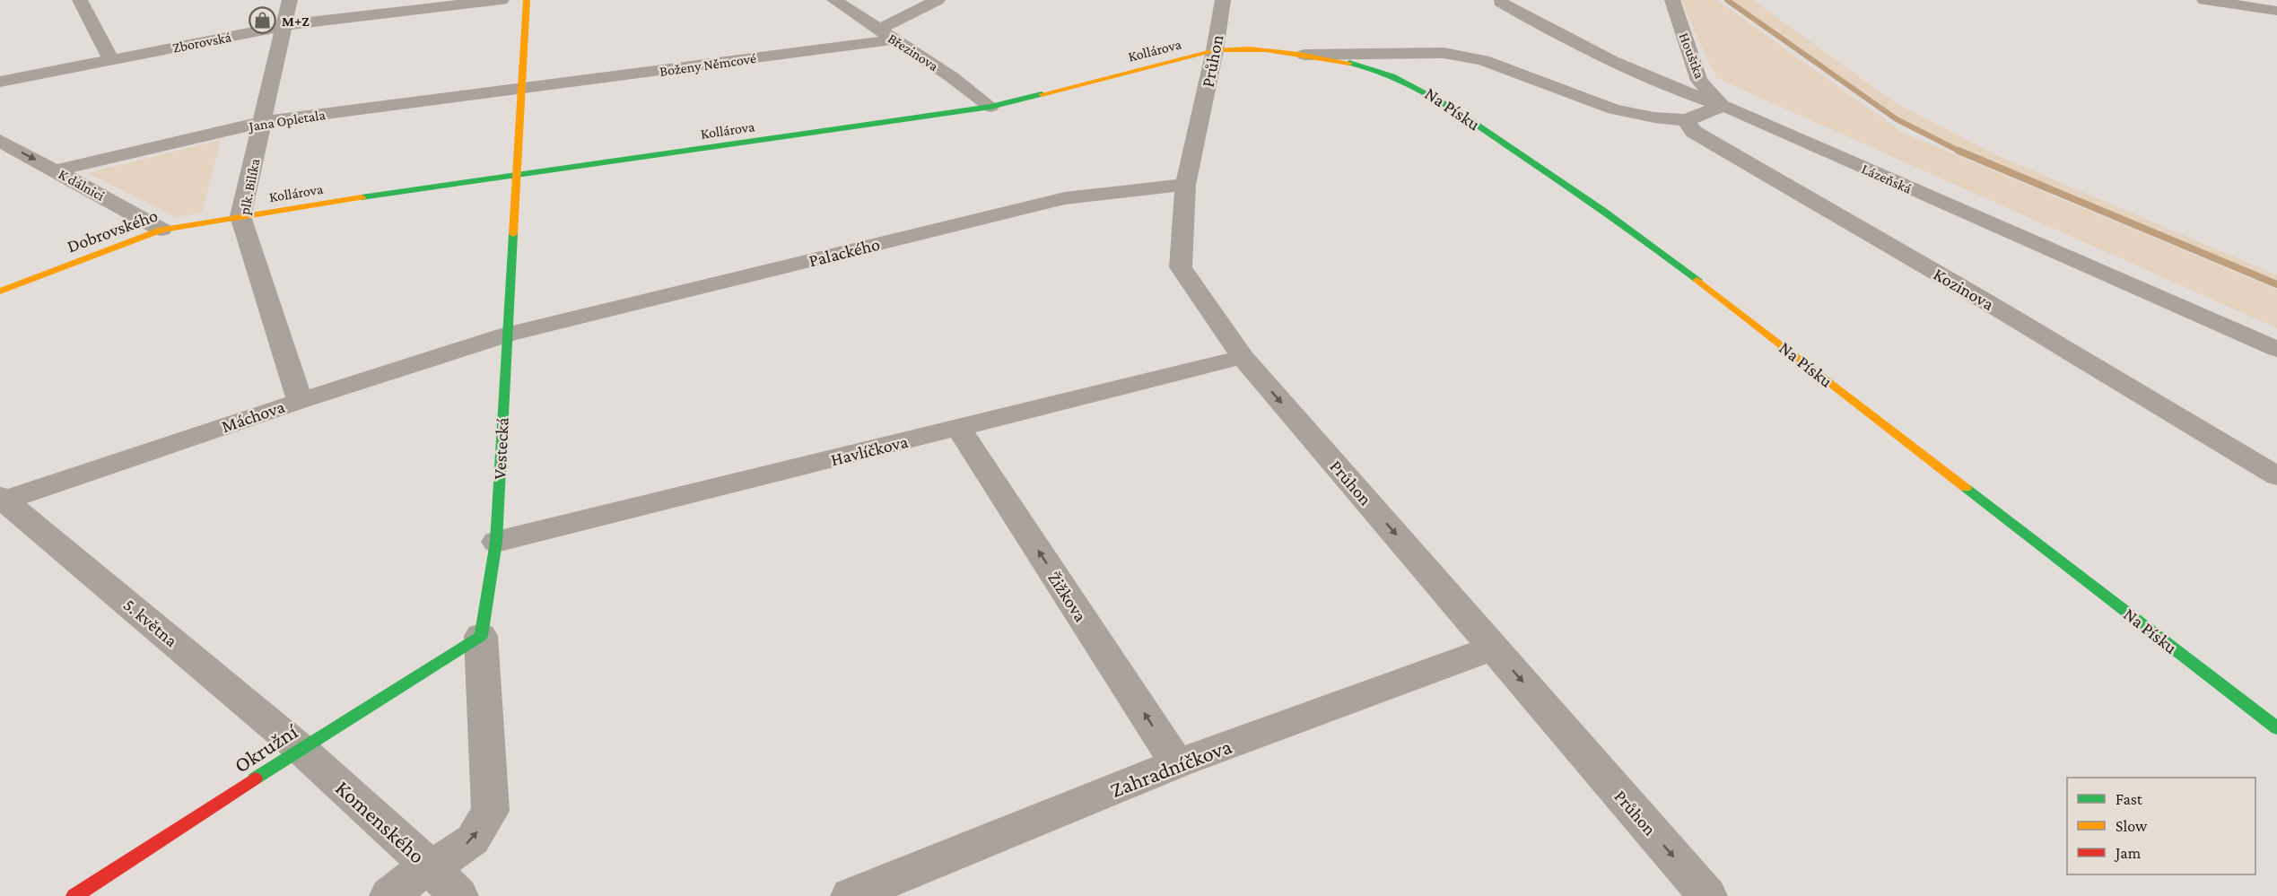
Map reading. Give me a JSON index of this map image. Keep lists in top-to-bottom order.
{
  "streets": {
    "street": [
      "Zborovská",
      "Kollárova",
      "Březinova",
      "Houštka",
      "Průhon",
      "Boženy Němcové",
      "Na Písku",
      "Jana Opletala",
      "Lázeňská",
      "K dálnici",
      "plk. Bilíka",
      "Dobrovského",
      "Palackého",
      "Kozinova",
      "Máchova",
      "Vestecká",
      "Havlíčkova",
      "Žižkova",
      "5. května",
      "Okružní",
      "Zahradníčkova",
      "Komenského"
    ]
  },
  "crossings": [
    ["Zborovská", "plk. Bilíka"],
    ["Kollárova", "Březinova"],
    ["Kollárova", "Průhon"],
    ["Kollárova", "Na Písku"],
    ["Kollárova", "plk. Bilíka"],
    ["Kollárova", "Dobrovského"],
    ["Kollárova", "Vestecká"],
    ["Březinova", "Boženy Němcové"],
    ["Houštka", "Lázeňská"],
    ["Průhon", "Na Písku"],
    ["Průhon", "Palackého"],
    ["Průhon", "Havlíčkova"],
    ["Průhon", "Zahradníčkova"],
    ["Boženy Němcové", "Jana Opletala"],
    ["Boženy Němcové", "Vestecká"],
    ["Na Písku", "Kozinova"],
    ["Jana Opletala", "K dálnici"],
    ["Jana Opletala", "plk. Bilíka"],
    ["Jana Opletala", "Vestecká"],
    ["K dálnici", "Dobrovského"],
    ["plk. Bilíka", "Dobrovského"],
    ["plk. Bilíka", "Máchova"],
    ["Palackého", "Máchova"],
    ["Palackého", "Vestecká"],
    ["Máchova", "Vestecká"],
    ["Máchova", "5. května"],
    ["Vestecká", "Havlíčkova"],
    ["Vestecká", "Okružní"],
    ["Vestecká", "Komenského"],
    ["Havlíčkova", "Žižkova"],
    ["Žižkova", "Zahradníčkova"],
    ["5. května", "Okružní"],
    ["5. května", "Komenského"],
    ["Okružní", "Komenského"]
  ],
  "one_way": ["Průhon", "Žižkova"],
  "places": {
    "shop": ["M+Z"]
  },
  "legend": ["Fast", "Slow", "Jam"]
}
